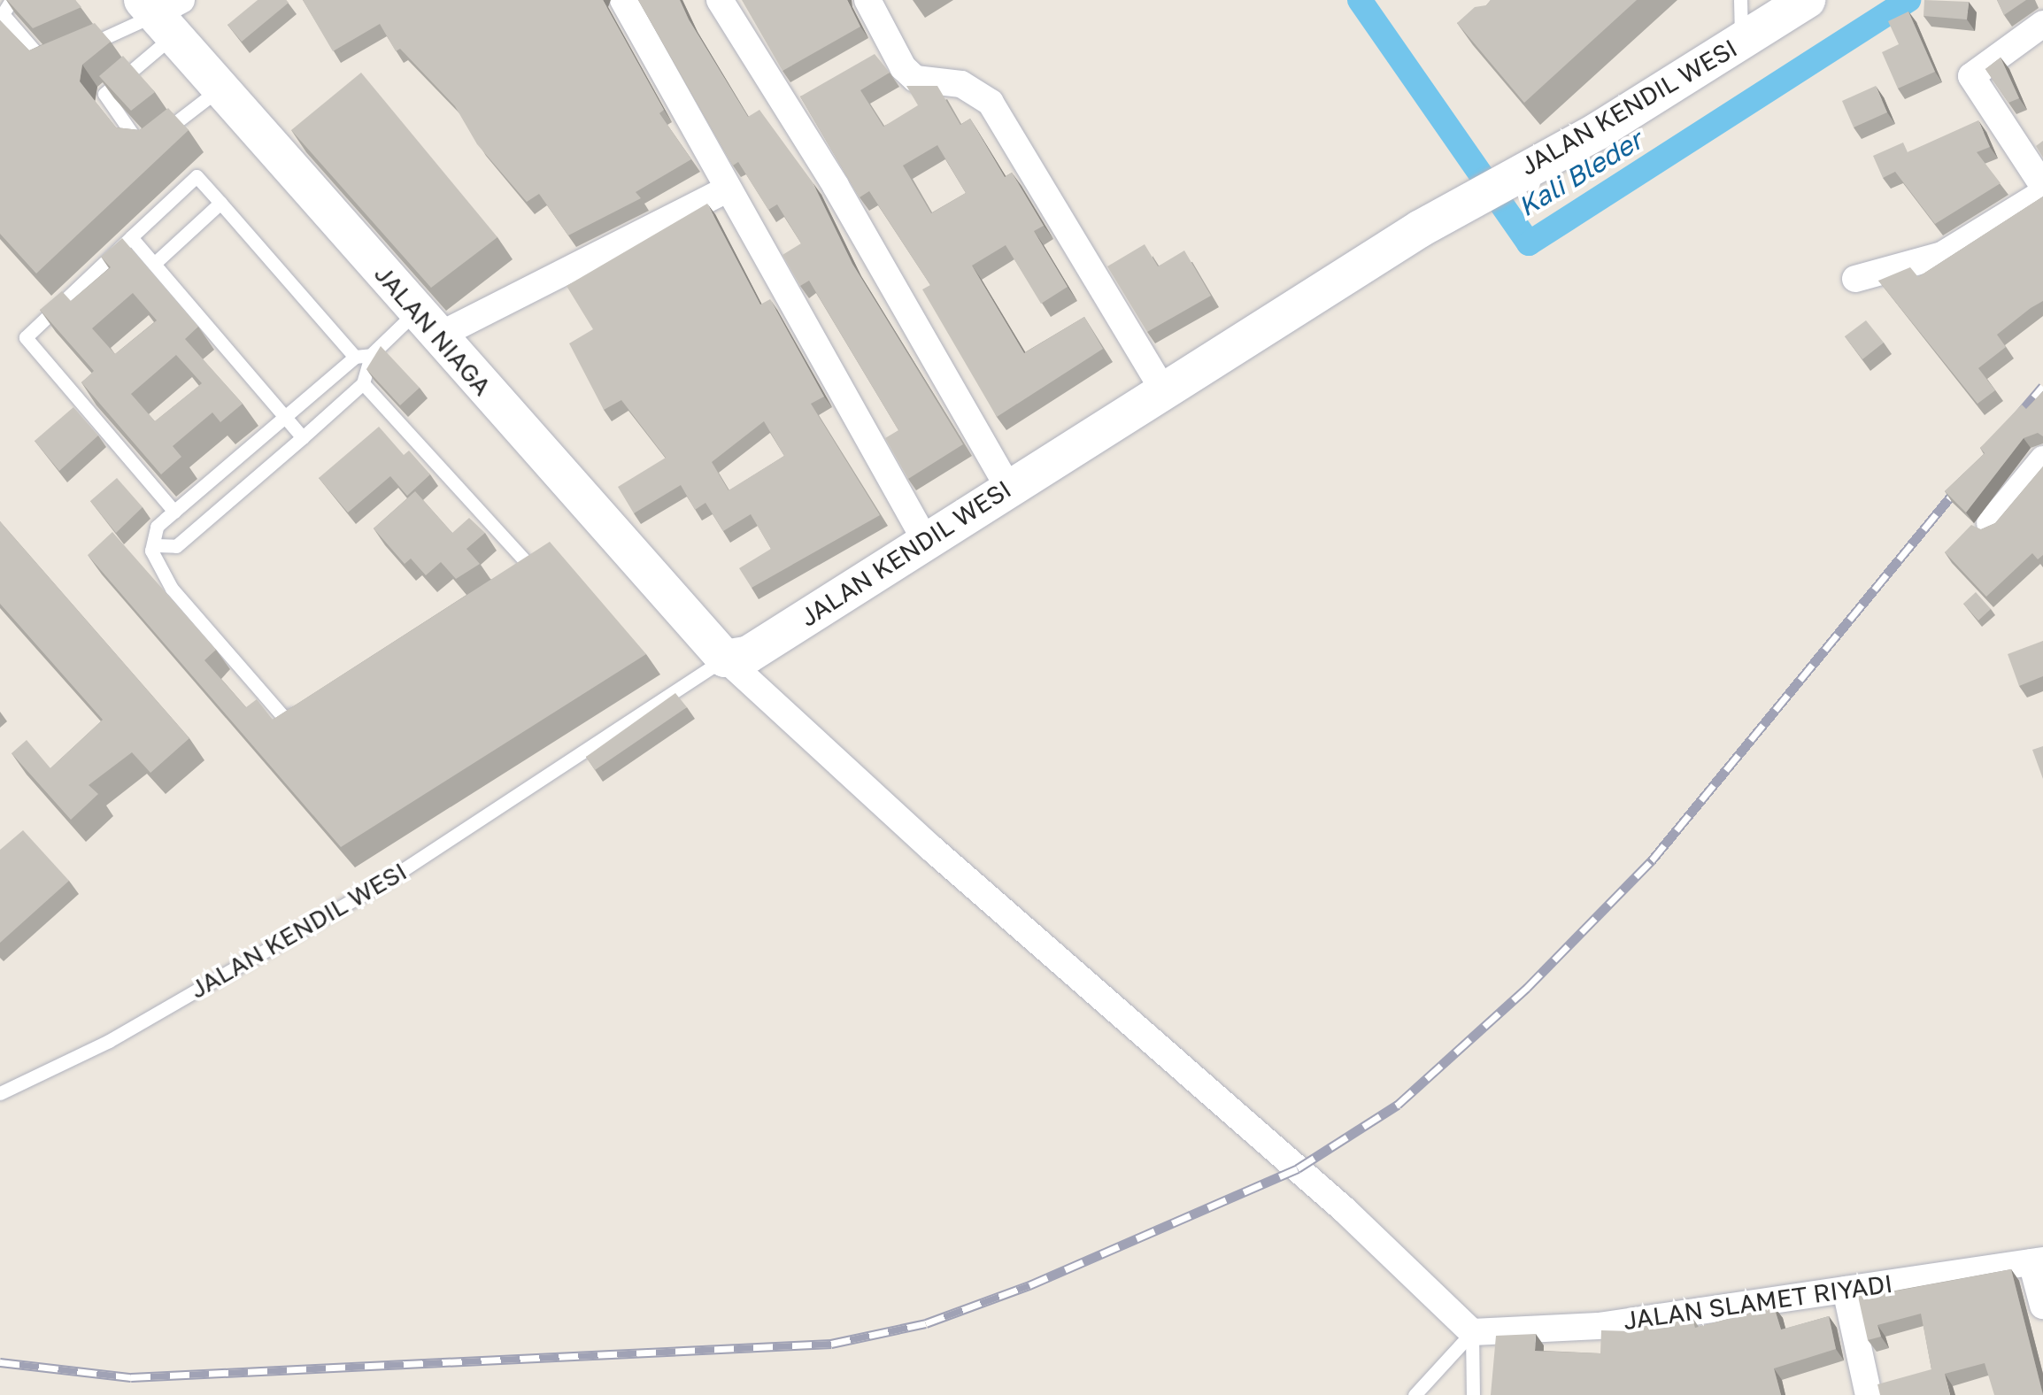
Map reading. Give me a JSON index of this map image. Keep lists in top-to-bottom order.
{
  "streets": {
    "main road": ["JALAN KENDIL WESI", "JALAN NIAGA"],
    "street": ["JALAN SLAMET RIYADI"]
  },
  "crossings": [
    ["JALAN KENDIL WESI", "JALAN NIAGA"]
  ],
  "water": ["Kali Bleder"]
}
